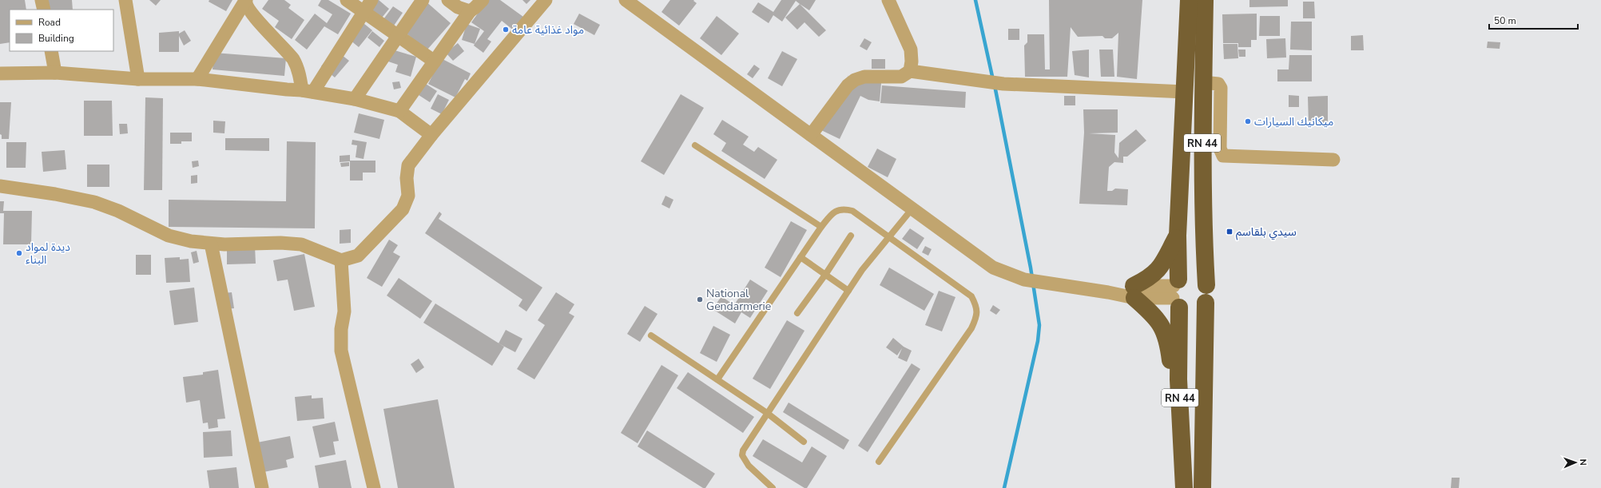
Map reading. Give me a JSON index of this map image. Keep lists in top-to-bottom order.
{
  "streets": {
    "highway": ["RN 44"]
  },
  "places": {
    "other": [
      "مواد غذائية عامة",
      "ميكانيك السيارات",
      "ديدة لمواد البناء",
      "National Gendarmerie"
    ],
    "transit": ["سيدي بلقاسم"]
  },
  "legend": ["Road", "Building"],
  "scale_bar": "50 m",
  "north": "right"
}
